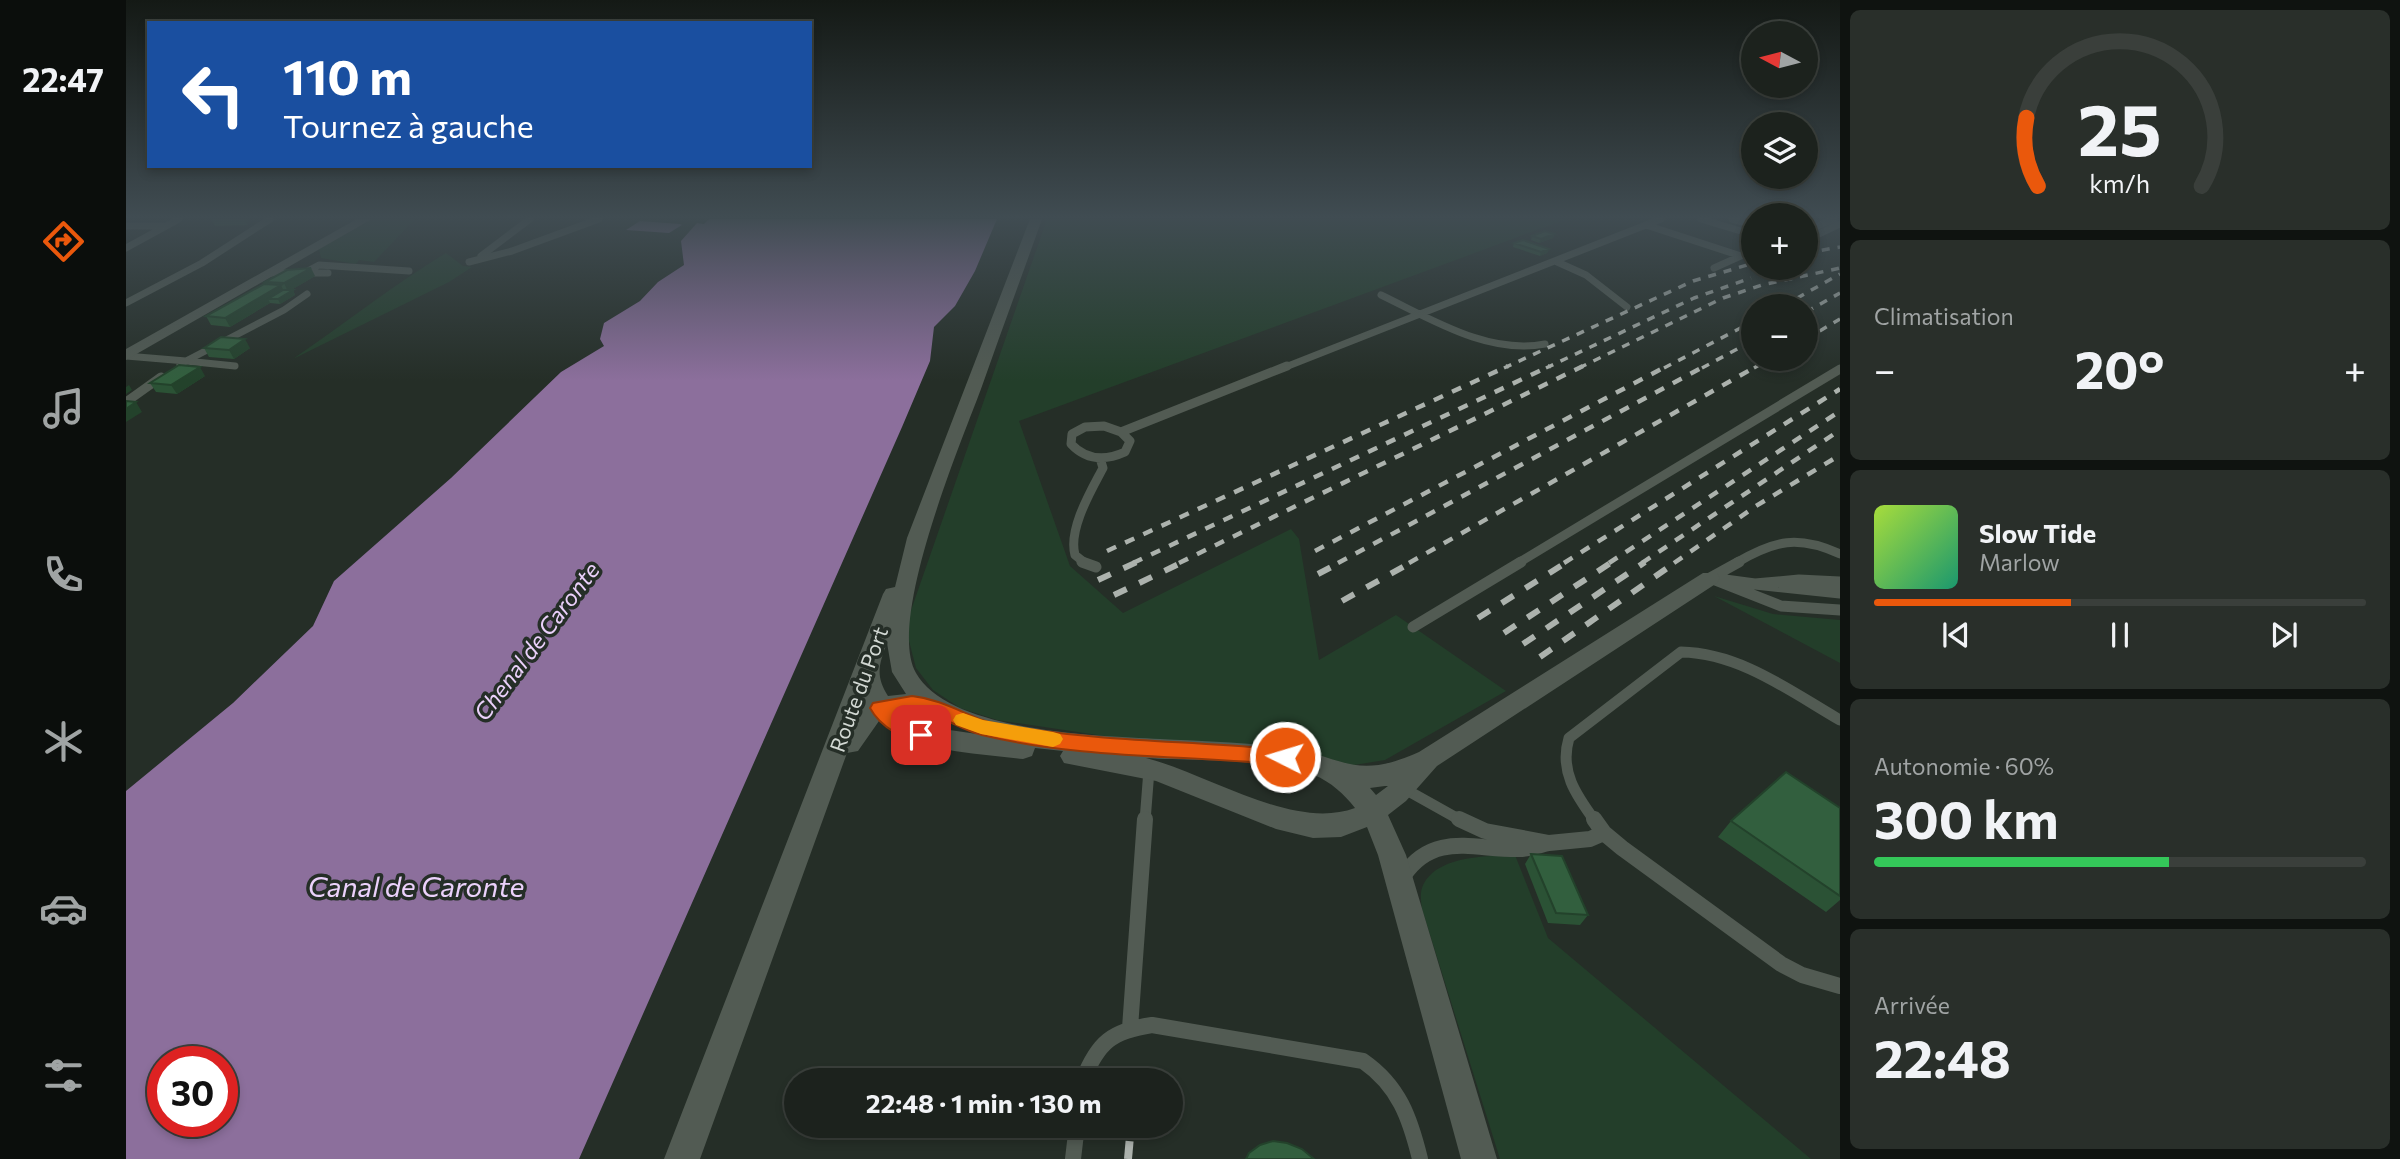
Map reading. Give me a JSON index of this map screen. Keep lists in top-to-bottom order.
{
  "streets": {
    "street": ["Route du Port"]
  },
  "water": ["Chenal de Caronte", "Canal de Caronte"],
  "north": "left",
  "page": {
    "tabs": "22:47",
    "map_buttons": ["+", "−"],
    "turn": ["110 m", "Tournez à gauche"],
    "tile": [
      "Climatisation",
      ["Autonomie · 60%", "300 km"],
      ["Arrivée", "22:48"]
    ],
    "heat": ["−", "20°", "+"],
    "song": ["Slow Tide", "Marlow"],
    "limit": "30",
    "trip": "22:48 · 1 min · 130 m",
    "gauge": ["25", "km/h"]
  }
}
